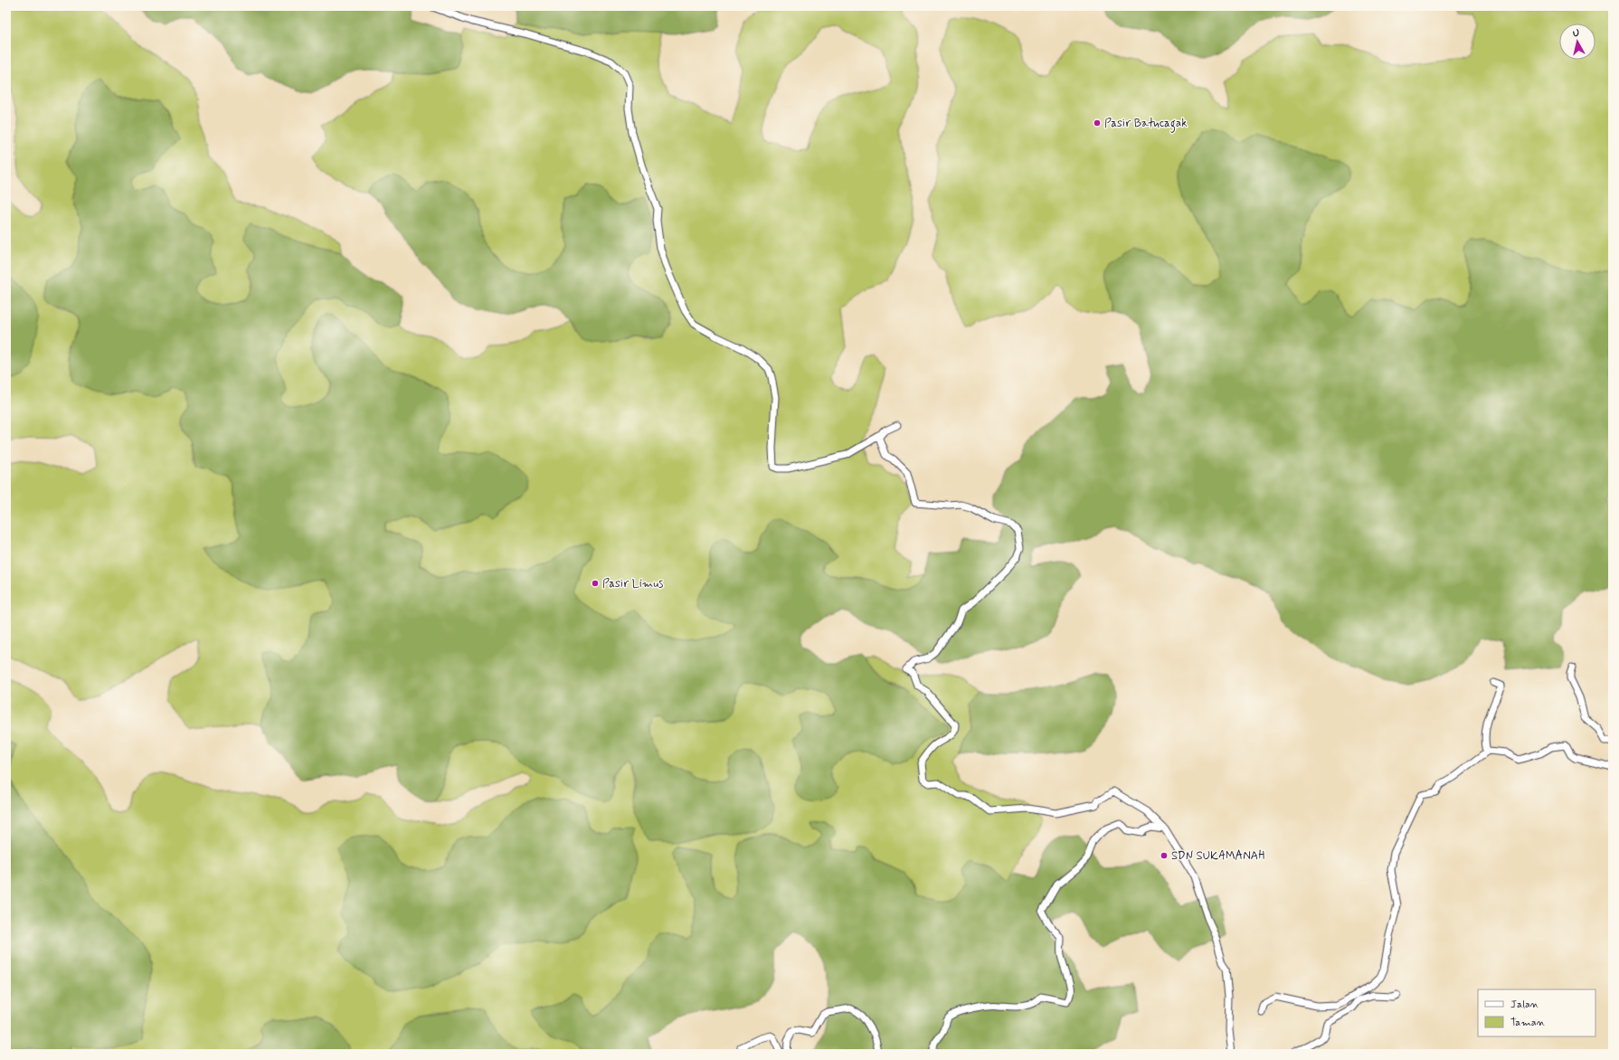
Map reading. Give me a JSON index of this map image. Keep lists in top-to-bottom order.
{
  "places": ["Pasir Batucagak", "Pasir Limus", "SDN SUKAMANAH"],
  "legend": ["Jalan", "Taman"],
  "north": "top"
}
